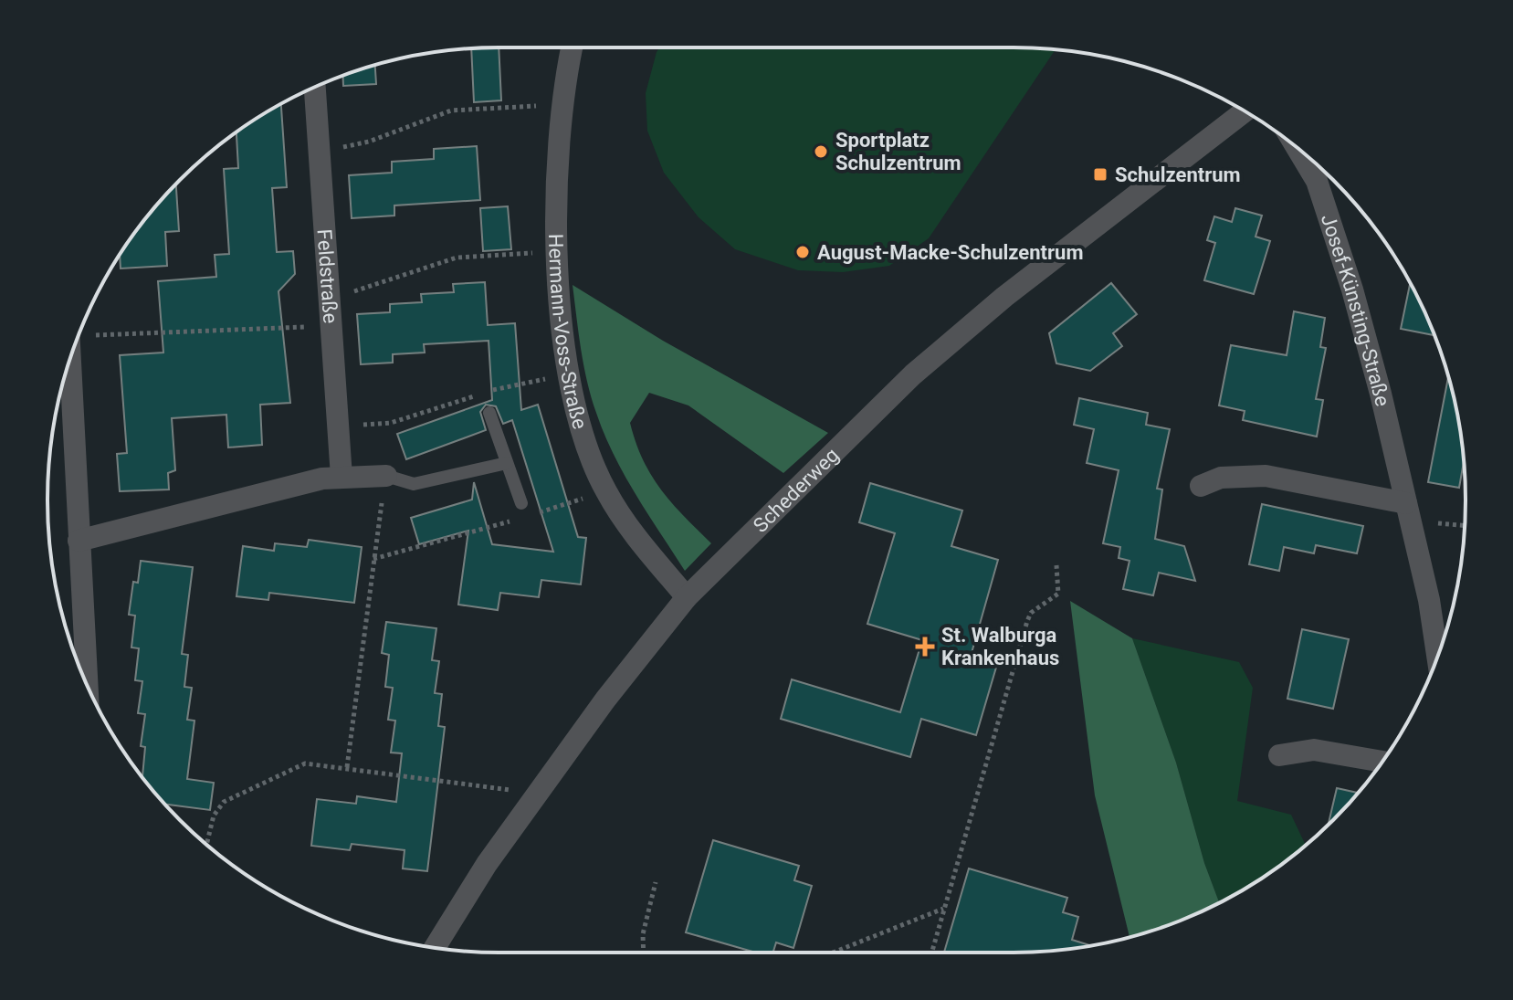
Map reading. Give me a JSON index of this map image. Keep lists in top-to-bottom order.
{
  "streets": {
    "street": [
      "Feldstraße",
      "Josef-Künsting-Straße",
      "Hermann-Voss-Straße",
      "Schederweg"
    ]
  },
  "crossings": [
    ["Hermann-Voss-Straße", "Schederweg"]
  ],
  "places": {
    "other": ["Sportplatz Schulzentrum", "August-Macke-Schulzentrum"],
    "transit": ["Schulzentrum"],
    "health": ["St. Walburga Krankenhaus"]
  }
}
